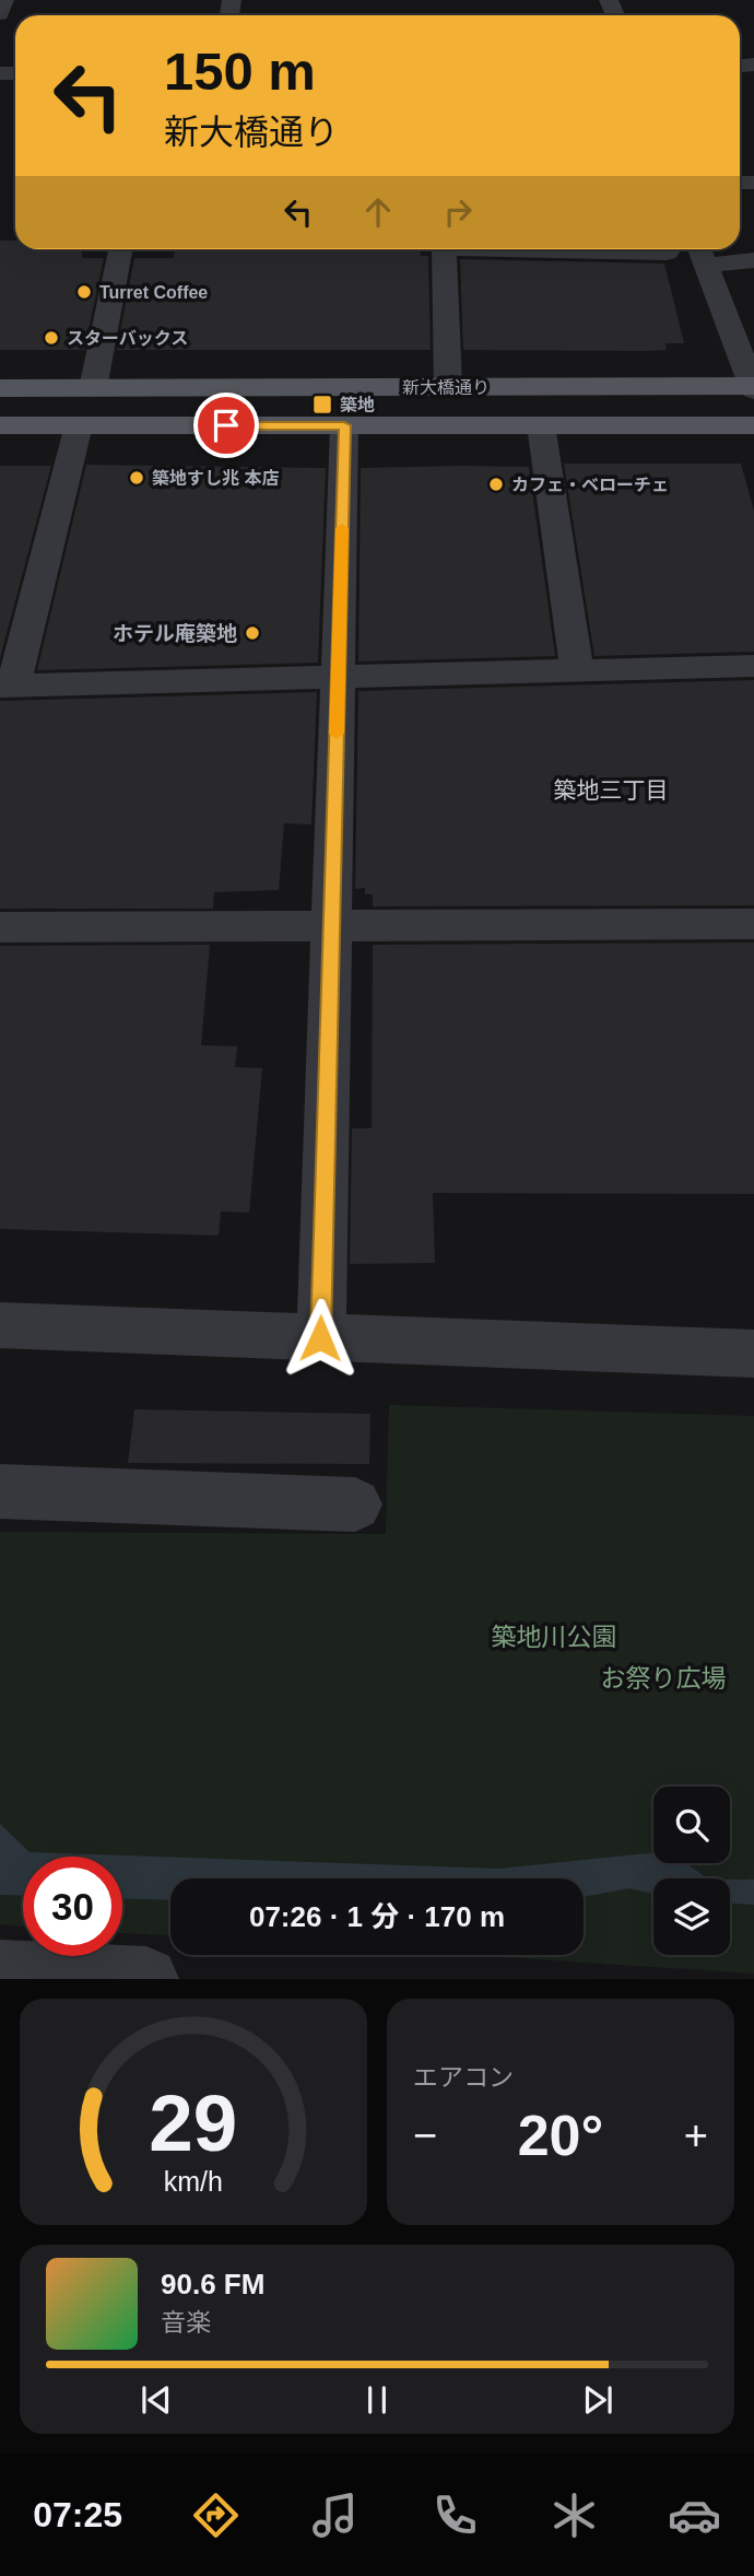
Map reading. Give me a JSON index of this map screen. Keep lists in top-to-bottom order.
{
  "streets": {
    "main road": ["新大橋通り"]
  },
  "districts": ["築地三丁目"],
  "parks": ["築地川公園", "お祭り広場"],
  "places": {
    "other": [
      "Turret Coffee",
      "スターバックス",
      "築地すし兆 本店",
      "カフェ・ベローチェ",
      "ホテル庵築地"
    ],
    "transit": ["築地"]
  },
  "page": {
    "turn": ["150 m", "新大橋通り"],
    "limit": "30",
    "trip": "07:26 · 1 分 · 170 m",
    "tile": "エアコン",
    "heat": ["−", "20°", "+"],
    "song": ["90.6 FM", "音楽"],
    "tabs": "07:25",
    "gauge": ["29", "km/h"]
  }
}
